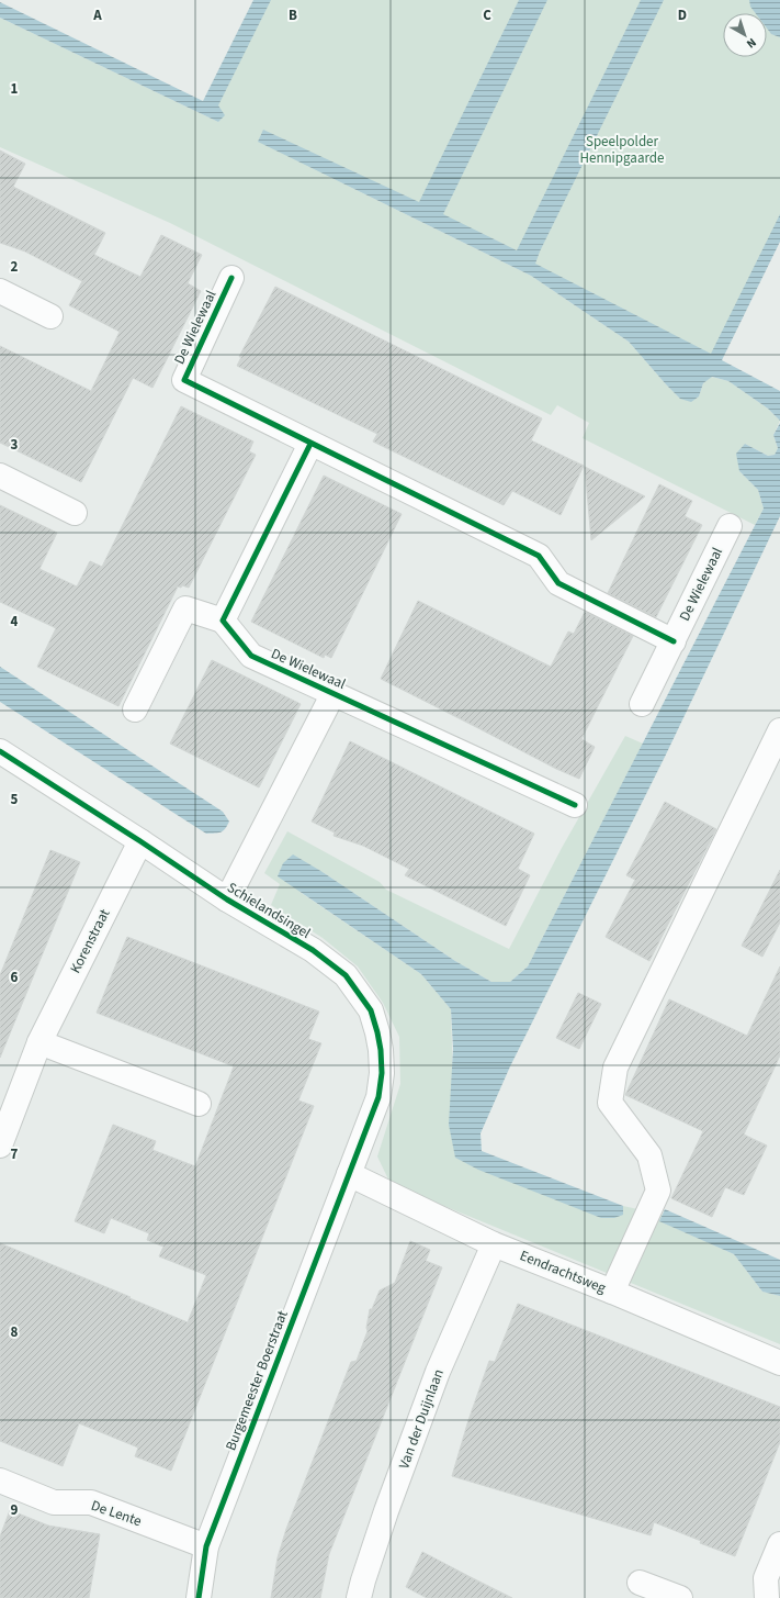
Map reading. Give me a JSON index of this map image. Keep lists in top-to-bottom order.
{
  "streets": {
    "street": [
      "De Wielewaal",
      "Schielandsingel",
      "Korenstraat",
      "Eendrachtsweg",
      "Burgemeester Boerstraat",
      "Van der Duijnlaan",
      "De Lente"
    ]
  },
  "crossings": [
    ["De Wielewaal", "Schielandsingel"],
    ["Schielandsingel", "Korenstraat"],
    ["Schielandsingel", "Eendrachtsweg"],
    ["Schielandsingel", "Burgemeester Boerstraat"],
    ["Eendrachtsweg", "Burgemeester Boerstraat"],
    ["Eendrachtsweg", "Van der Duijnlaan"],
    ["Burgemeester Boerstraat", "De Lente"]
  ],
  "parks": ["Speelpolder Hennipgaarde"],
  "north": "bottom right",
  "grid": {
    "columns": [
      "A",
      "B",
      "C",
      "D"
    ],
    "rows": [
      "1",
      "2",
      "3",
      "4",
      "5",
      "6",
      "7",
      "8",
      "9"
    ]
  }
}
